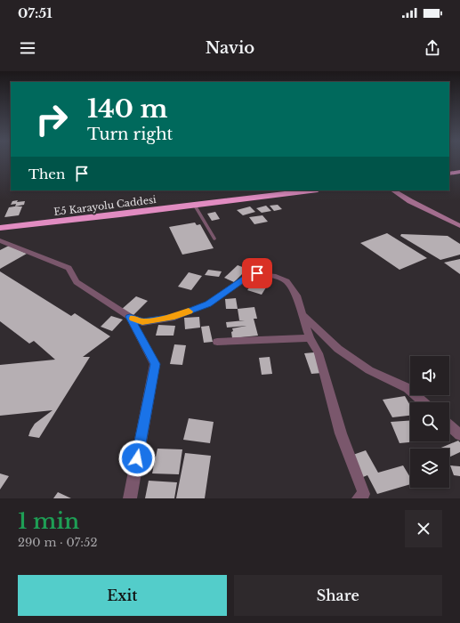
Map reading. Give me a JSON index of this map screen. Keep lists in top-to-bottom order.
{
  "streets": {
    "highway": ["E5 Karayolu Caddesi"]
  },
  "page": {
    "status": "07:51",
    "header": "Navio",
    "turn": ["140 m", "Turn right"],
    "then": "Then",
    "heading": ["1 min", "290 m · 07:52"],
    "buttons": ["Exit", "Share"]
  }
}
